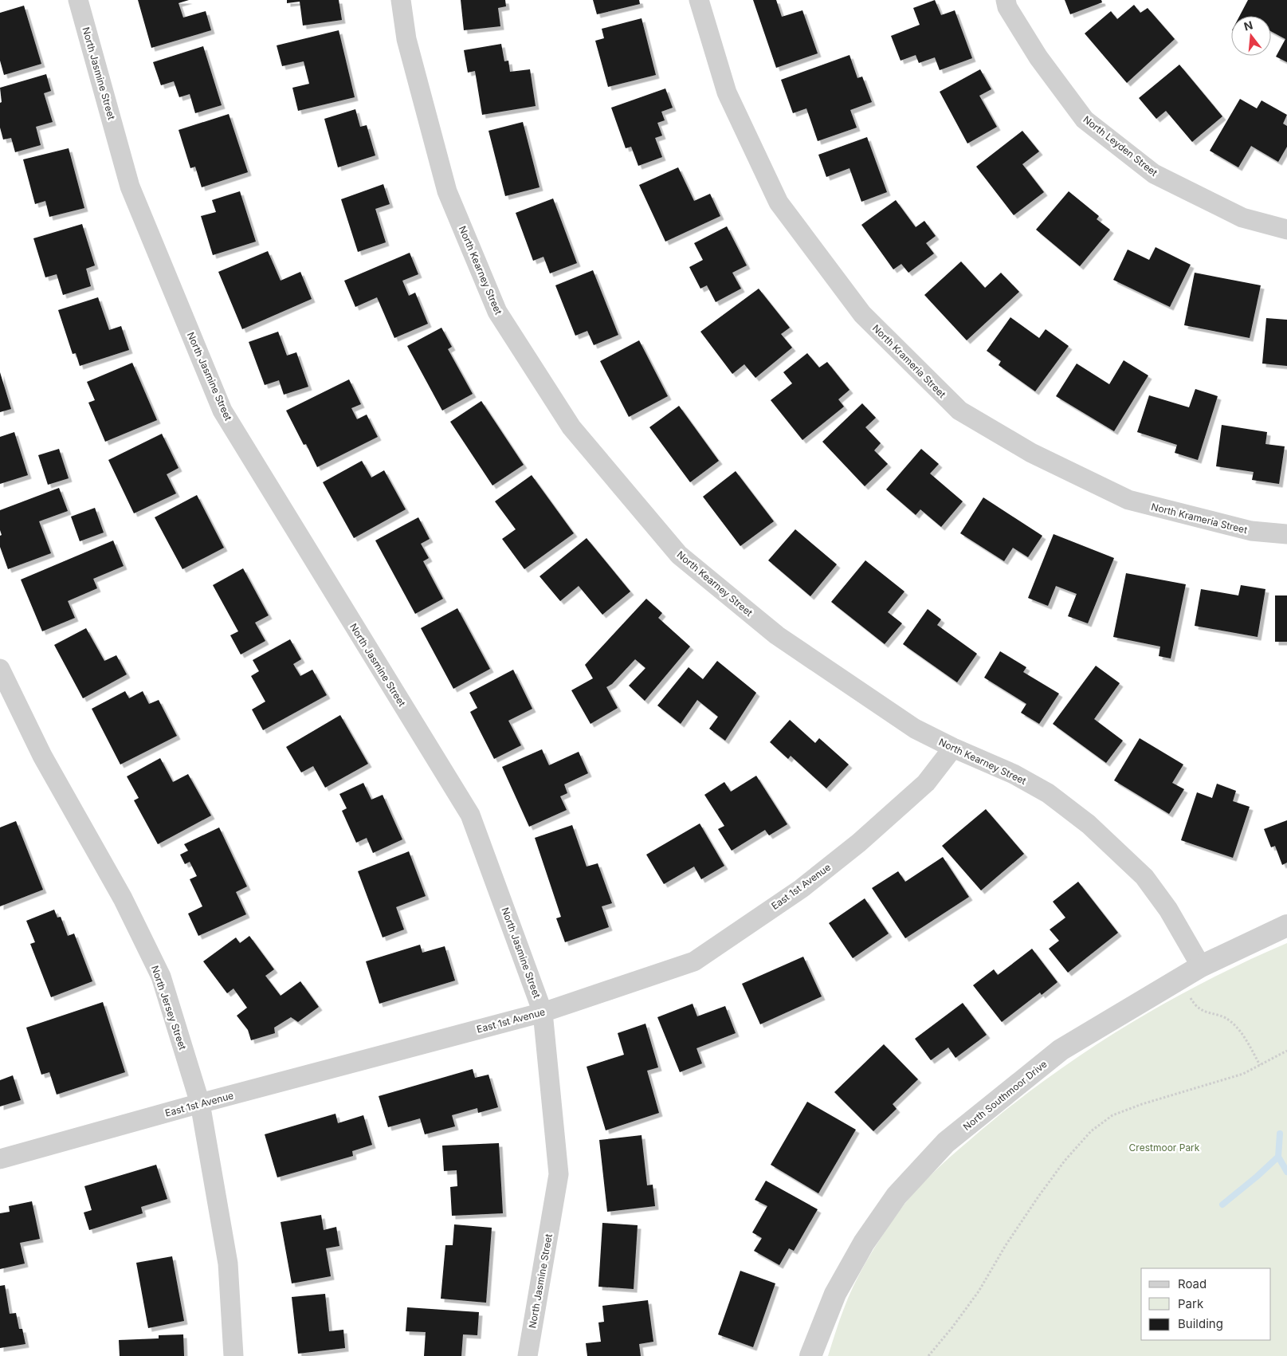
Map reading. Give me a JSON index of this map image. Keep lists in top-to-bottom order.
{
  "streets": {
    "street": [
      "North Jasmine Street",
      "North Leyden Street",
      "North Kearney Street",
      "North Krameria Street",
      "East 1st Avenue",
      "North Jersey Street",
      "North Southmoor Drive"
    ]
  },
  "crossings": [
    ["North Jasmine Street", "East 1st Avenue"],
    ["North Kearney Street", "East 1st Avenue"],
    ["North Kearney Street", "North Southmoor Drive"],
    ["East 1st Avenue", "North Jersey Street"]
  ],
  "parks": ["Crestmoor Park"],
  "legend": ["Road", "Park", "Building"],
  "north": "top"
}
